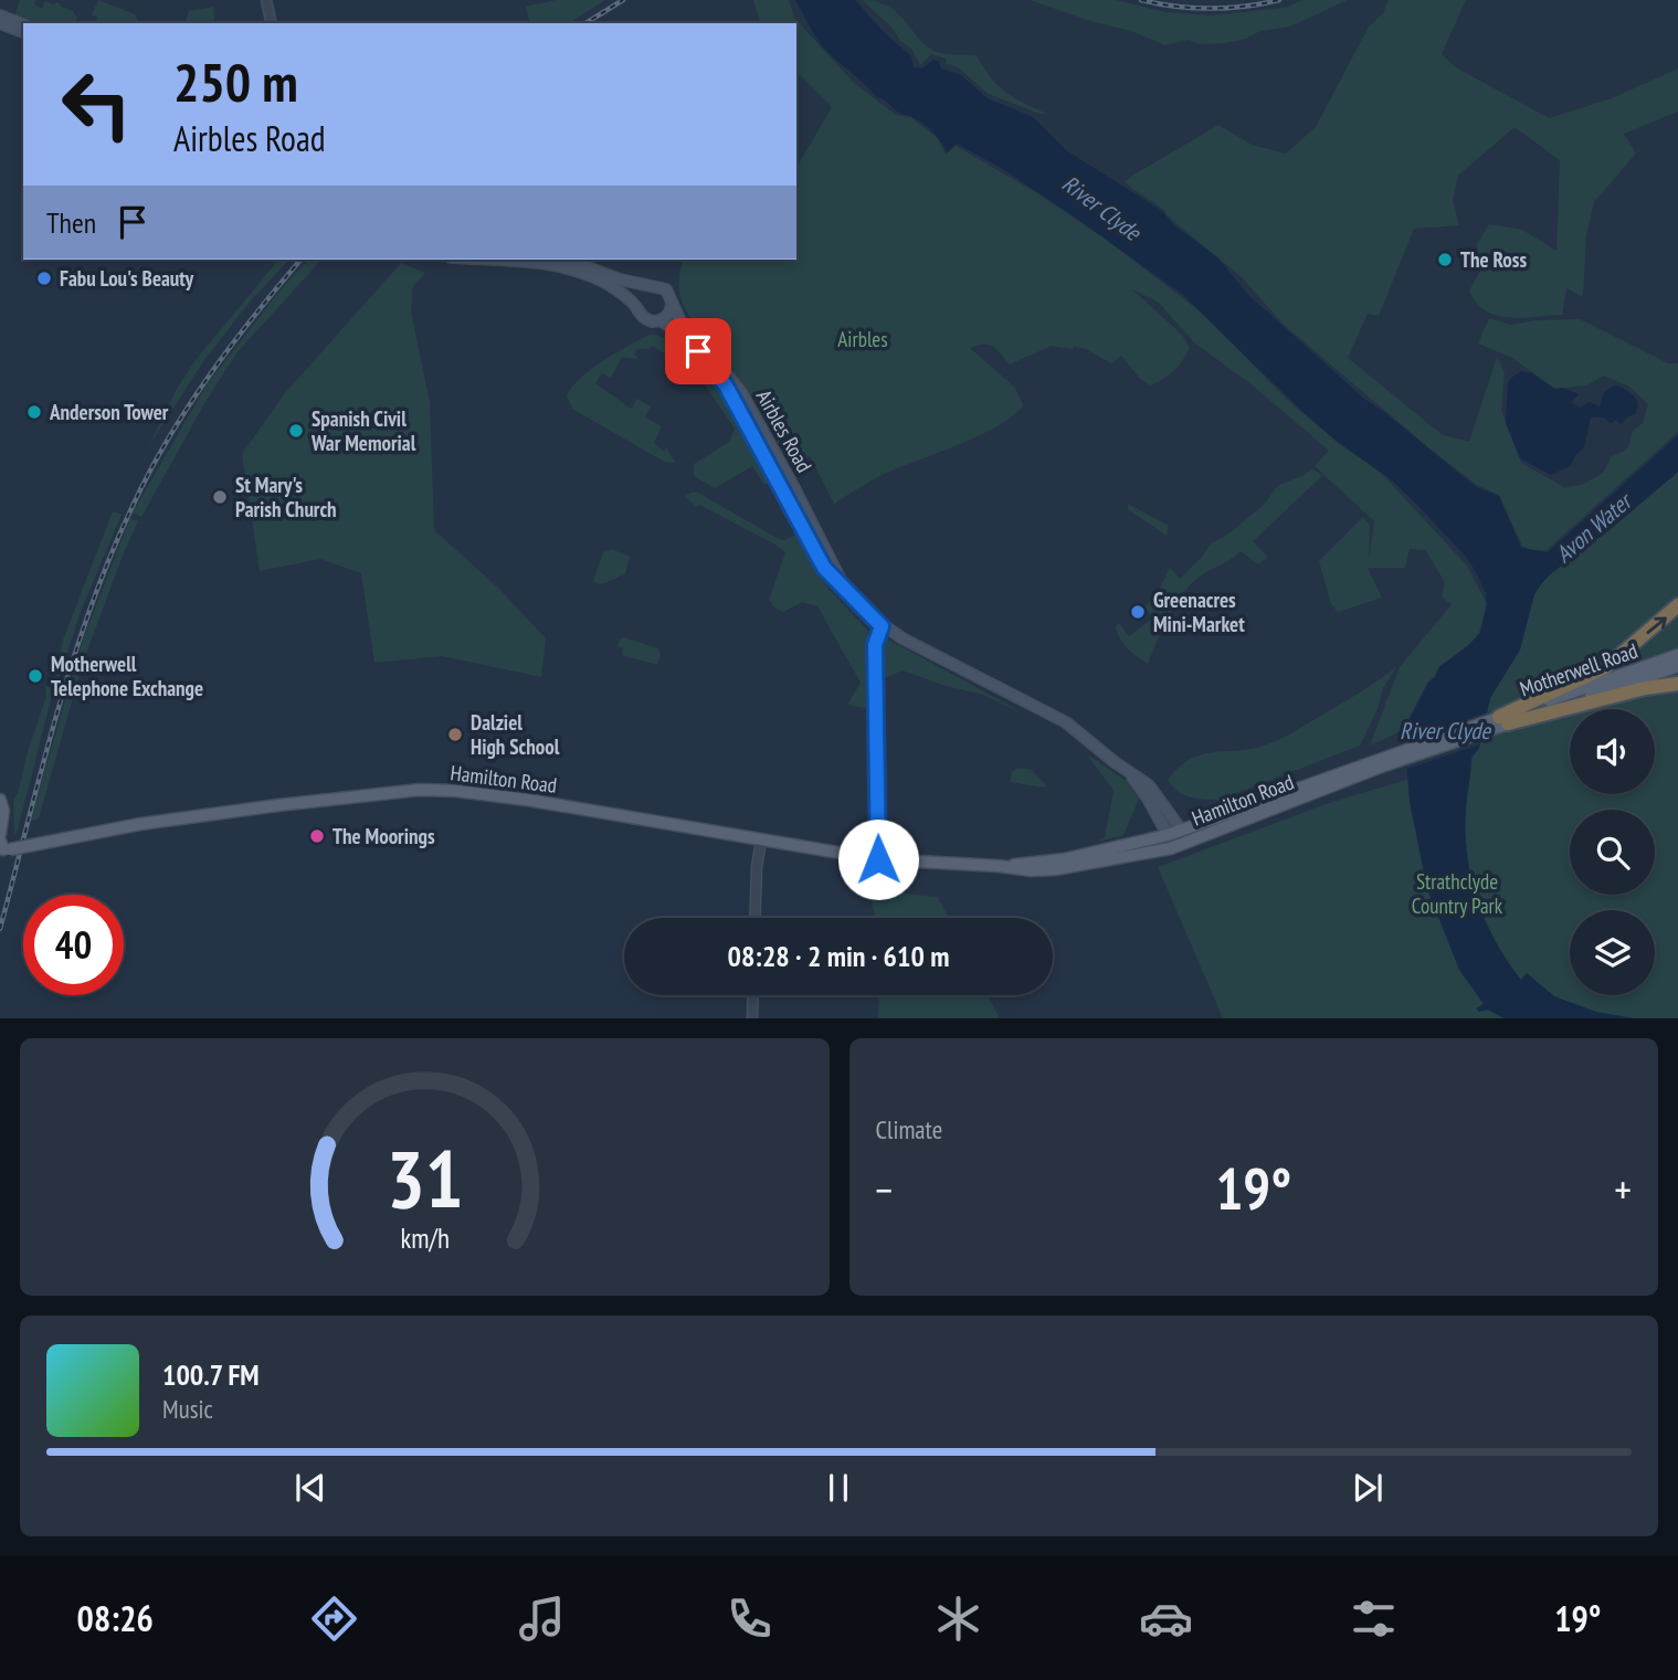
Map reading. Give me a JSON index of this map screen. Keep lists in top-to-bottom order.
{
  "streets": {
    "main road": ["Airbles Road", "Motherwell Road", "Hamilton Road"]
  },
  "crossings": [
    ["Airbles Road", "Hamilton Road"],
    ["Motherwell Road", "Hamilton Road"]
  ],
  "water": ["River Clyde", "Avon Water"],
  "parks": ["Airbles", "Strathclyde Country Park"],
  "places": [
    "The Ross",
    "Fabu Lou's Beauty",
    "Anderson Tower",
    "Spanish Civil War Memorial",
    "St Mary's Parish Church",
    "Greenacres Mini-Market",
    "Motherwell Telephone Exchange",
    "Dalziel High School",
    "The Moorings"
  ],
  "page": {
    "turn": ["250 m", "Airbles Road"],
    "then": "Then",
    "limit": "40",
    "trip": "08:28 · 2 min · 610 m",
    "tile": "Climate",
    "heat": ["−", "19°", "+"],
    "song": ["100.7 FM", "Music"],
    "tabs": ["08:26", "19°"],
    "gauge": ["31", "km/h"]
  }
}
